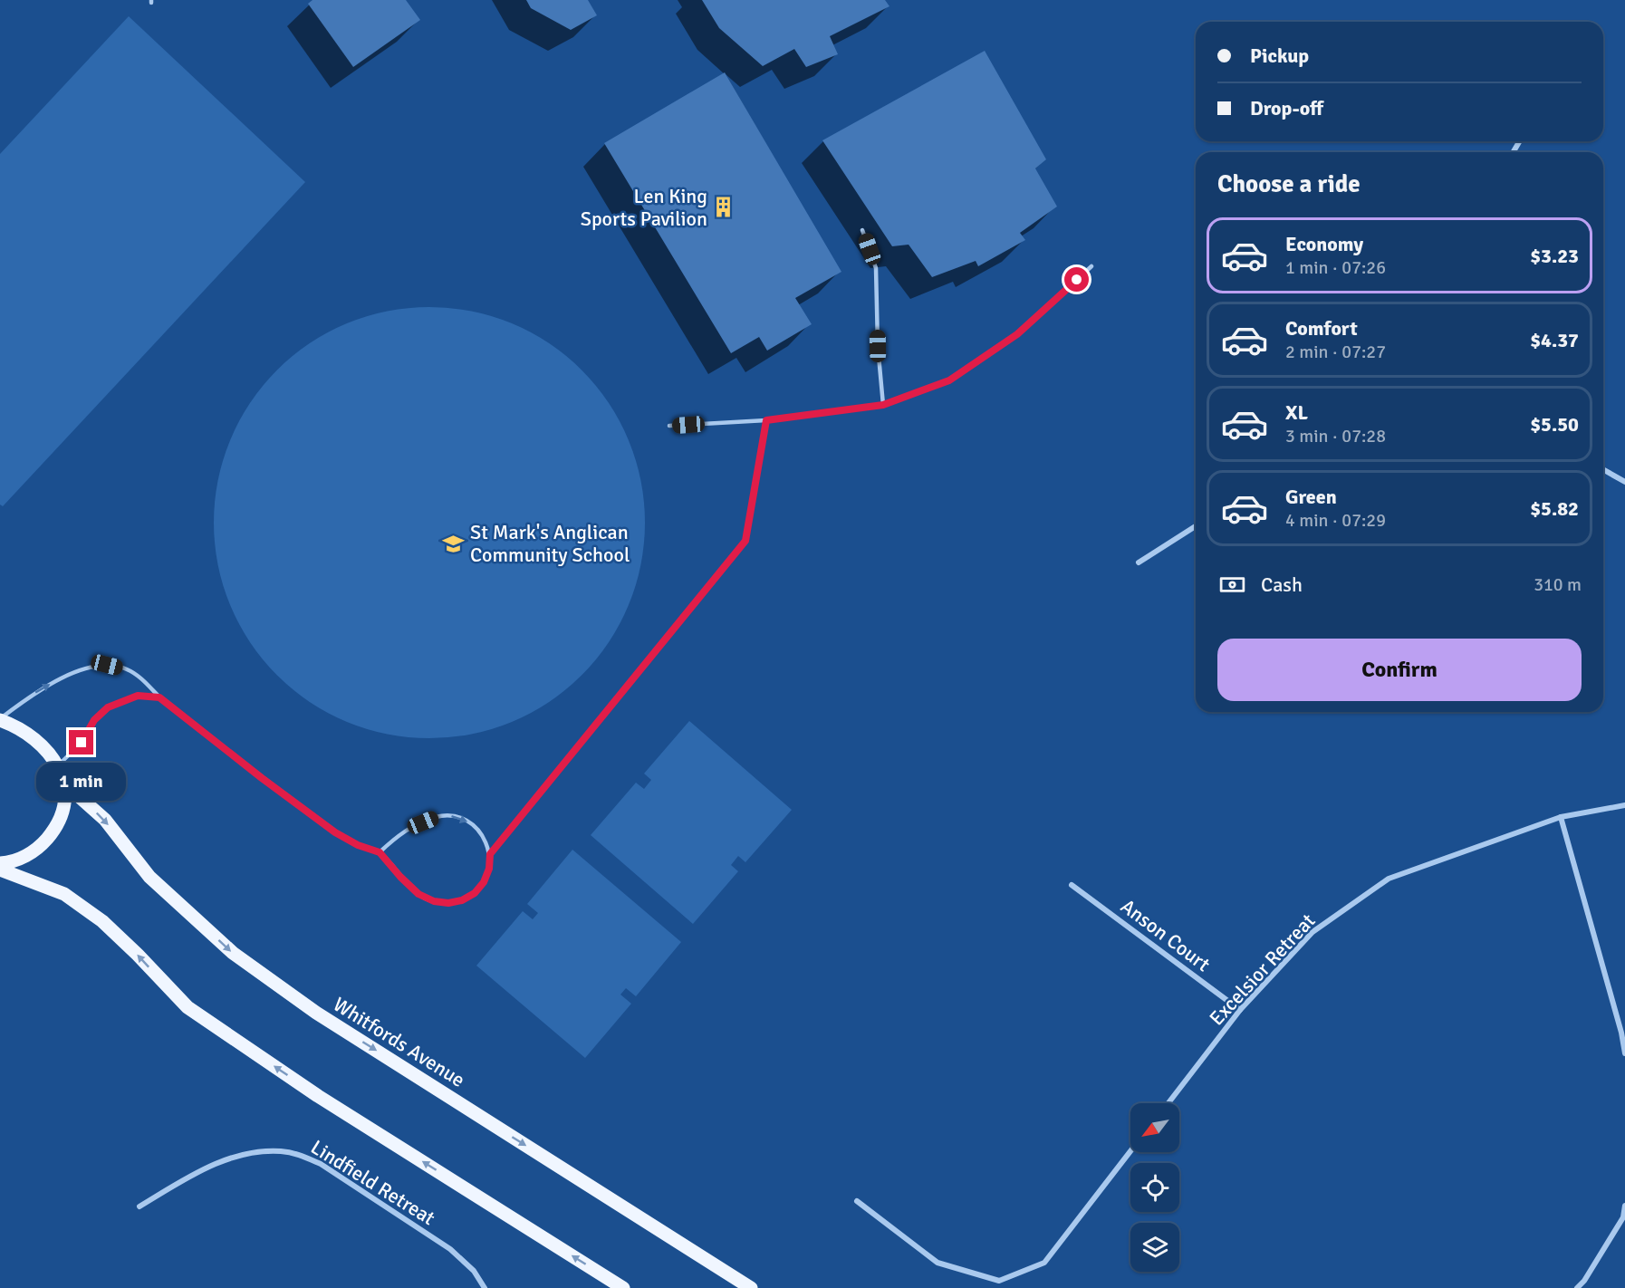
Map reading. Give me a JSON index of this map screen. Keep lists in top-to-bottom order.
{
  "streets": {
    "main road": ["Whitfords Avenue"],
    "street": ["Anson Court", "Excelsior Retreat", "Lindfield Retreat"]
  },
  "crossings": [
    ["Anson Court", "Excelsior Retreat"]
  ],
  "places": {
    "building": ["Len King Sports Pavilion"],
    "school or university": ["St Mark's Anglican Community School"]
  },
  "north": "bottom left",
  "page": {
    "banner": ["Pickup", "Drop-off"],
    "heading": "Choose a ride",
    "list": [
      {
        "name": "Economy",
        "note": "1 min · 07:26",
        "value": "$3.23"
      },
      {
        "name": "Comfort",
        "note": "2 min · 07:27",
        "value": "$4.37"
      },
      {
        "name": "XL",
        "note": "3 min · 07:28",
        "value": "$5.50"
      },
      {
        "name": "Green",
        "note": "4 min · 07:29",
        "value": "$5.82"
      }
    ],
    "pay": ["Cash", "310 m"],
    "buttons": "Confirm",
    "bubble": "1 min"
  }
}
